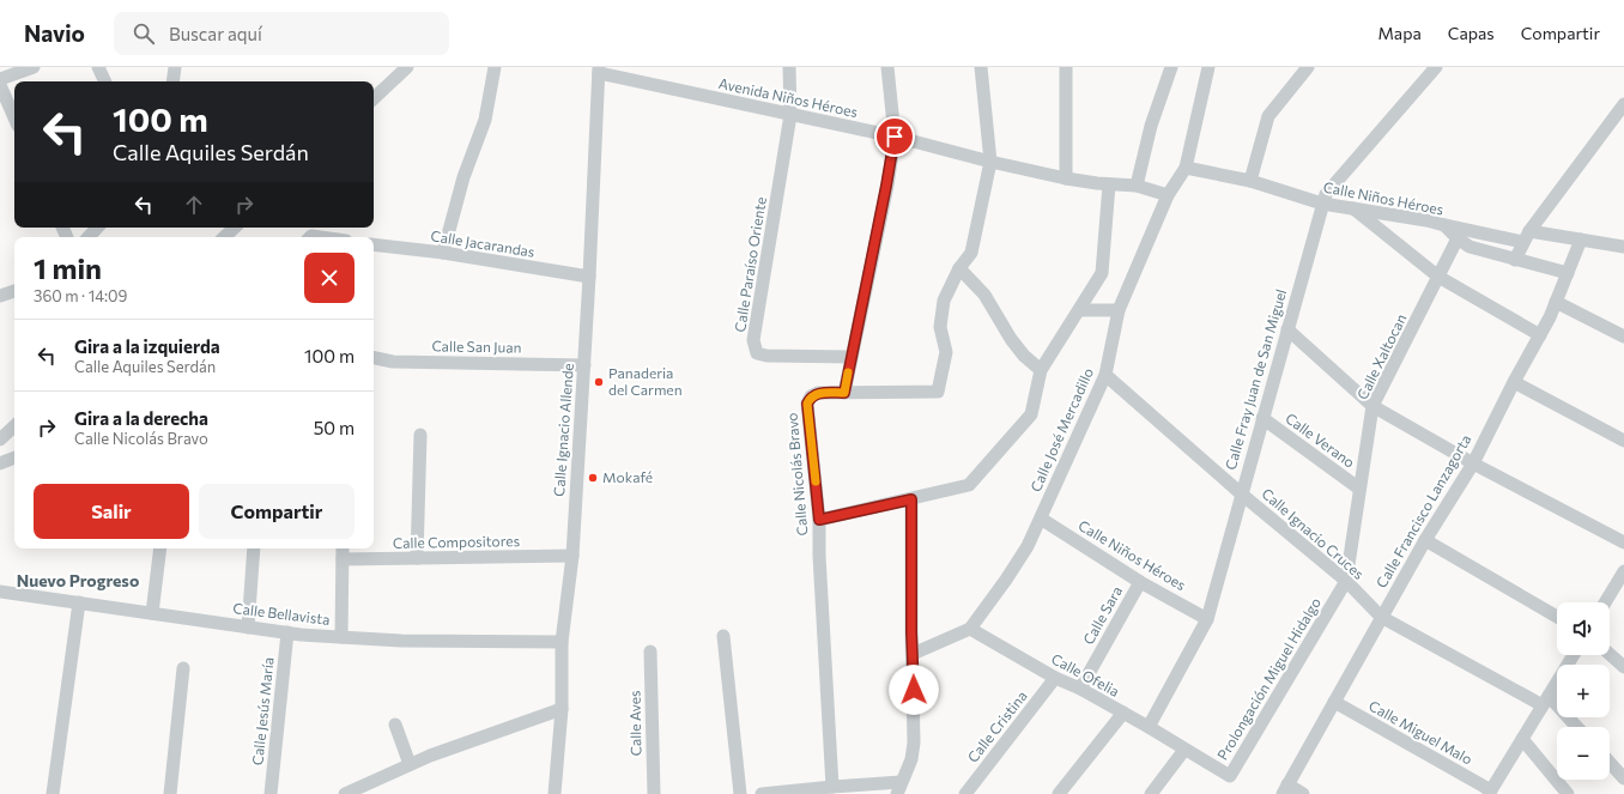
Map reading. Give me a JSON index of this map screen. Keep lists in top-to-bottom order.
{
  "streets": {
    "street": [
      "Avenida Niños Héroes",
      "Calle Niños Héroes",
      "Calle Jacarandas",
      "Calle Paraíso Oriente",
      "Calle San Juan",
      "Calle Xaltocan",
      "Calle Fray Juan de San Miguel",
      "Calle Ignacio Allende",
      "Calle José Mercadillo",
      "Calle Verano",
      "Calle Nicolás Bravo",
      "Calle Francisco Lanzagorta",
      "Calle Ignacio Cruces",
      "Calle Compositores",
      "Calle Bellavista",
      "Calle Sara",
      "Calle Ofelia",
      "Prolongación Miguel Hidalgo",
      "Calle Jesús María",
      "Calle Aves",
      "Calle Cristina",
      "Calle Miguel Malo"
    ]
  },
  "crossings": [
    ["Avenida Niños Héroes", "Calle Paraíso Oriente"],
    ["Avenida Niños Héroes", "Calle Ignacio Allende"],
    ["Avenida Niños Héroes", "Calle José Mercadillo"],
    ["Calle Niños Héroes", "Calle Xaltocan"],
    ["Calle Niños Héroes", "Calle Fray Juan de San Miguel"],
    ["Calle Niños Héroes", "Calle José Mercadillo"],
    ["Calle Niños Héroes", "Calle Francisco Lanzagorta"],
    ["Calle Niños Héroes", "Calle Sara"],
    ["Calle Jacarandas", "Calle Ignacio Allende"],
    ["Calle San Juan", "Calle Ignacio Allende"],
    ["Calle Xaltocan", "Calle Verano"],
    ["Calle Xaltocan", "Calle Ignacio Cruces"],
    ["Calle Xaltocan", "Prolongación Miguel Hidalgo"],
    ["Calle Fray Juan de San Miguel", "Calle Verano"],
    ["Calle Fray Juan de San Miguel", "Calle Ignacio Cruces"],
    ["Calle Fray Juan de San Miguel", "Calle Ofelia"],
    ["Calle Ignacio Allende", "Calle Compositores"],
    ["Calle Ignacio Allende", "Calle Bellavista"],
    ["Calle José Mercadillo", "Calle Ignacio Cruces"],
    ["Calle José Mercadillo", "Calle Ofelia"],
    ["Calle Francisco Lanzagorta", "Calle Ignacio Cruces"],
    ["Calle Francisco Lanzagorta", "Calle Miguel Malo"],
    ["Calle Ignacio Cruces", "Prolongación Miguel Hidalgo"],
    ["Calle Bellavista", "Calle Jesús María"],
    ["Calle Sara", "Calle Ofelia"],
    ["Calle Ofelia", "Prolongación Miguel Hidalgo"],
    ["Calle Ofelia", "Calle Cristina"]
  ],
  "districts": ["Nuevo Progreso"],
  "places": ["Panaderia del Carmen", "Mokafé"],
  "page": {
    "header": "Navio",
    "search": "Buscar aquí",
    "nav": ["Mapa", "Capas", "Compartir"],
    "turn": ["100 m", "Calle Aquiles Serdán"],
    "heading": ["1 min", "360 m · 14:09"],
    "list": [
      {
        "name": "Gira a la izquierda",
        "note": "Calle Aquiles Serdán",
        "value": "100 m"
      },
      {
        "name": "Gira a la derecha",
        "note": "Calle Nicolás Bravo",
        "value": "50 m"
      }
    ],
    "buttons": ["Salir", "Compartir"],
    "map_buttons": ["+", "−"]
  }
}
